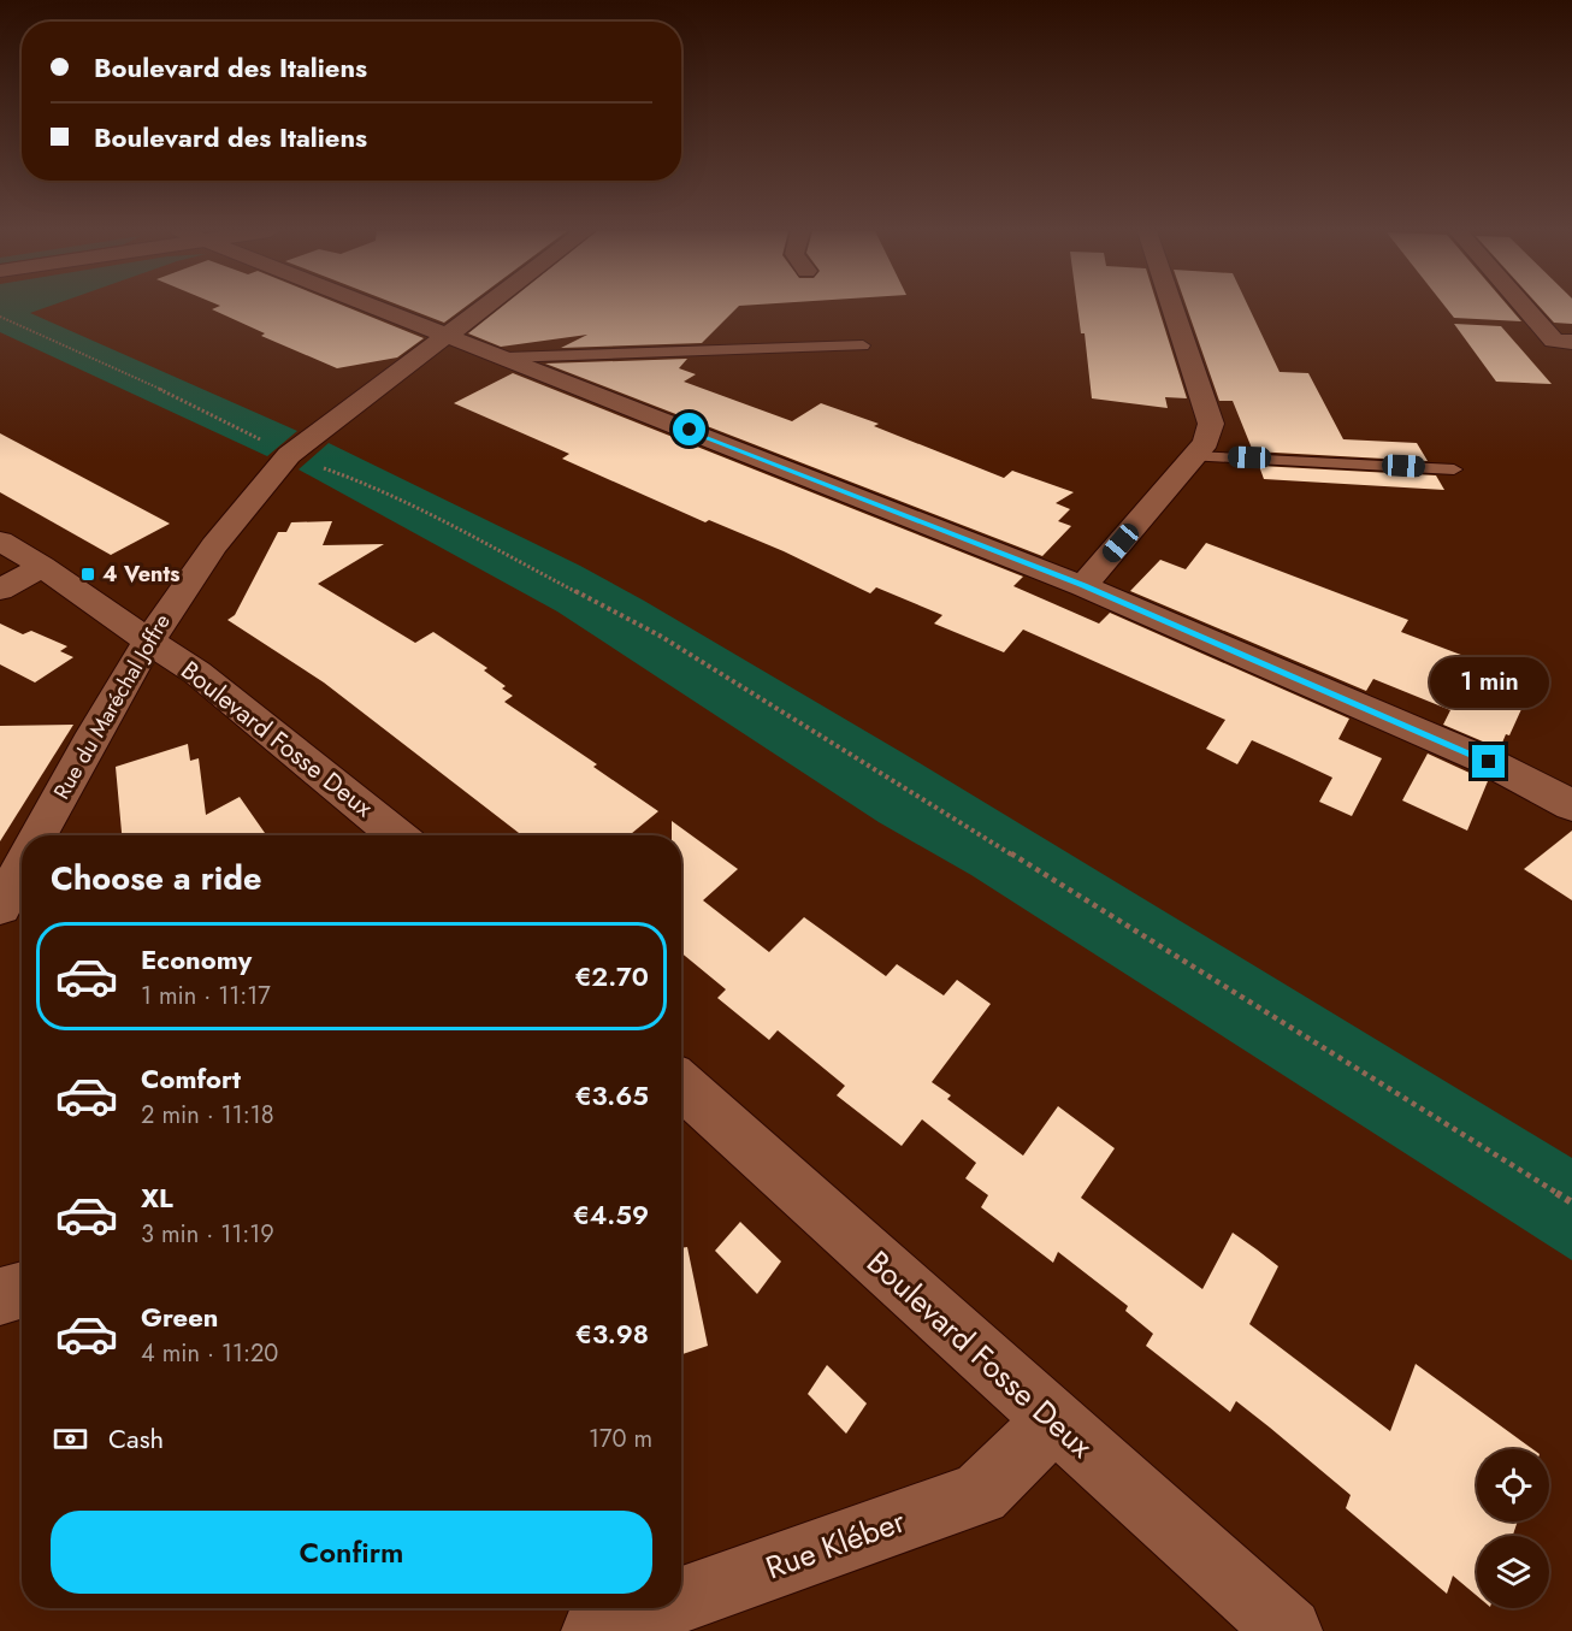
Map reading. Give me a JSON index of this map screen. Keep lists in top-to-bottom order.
{
  "streets": {
    "street": ["Rue du Maréchal Joffre", "Boulevard Fosse Deux", "Rue Kléber"]
  },
  "crossings": [
    ["Rue du Maréchal Joffre", "Boulevard Fosse Deux"],
    ["Boulevard Fosse Deux", "Rue Kléber"]
  ],
  "places": {
    "transit": ["4 Vents"]
  },
  "page": {
    "banner": ["Boulevard des Italiens", "Boulevard des Italiens"],
    "bubble": "1 min",
    "heading": "Choose a ride",
    "list": [
      {
        "name": "Economy",
        "note": "1 min · 11:17",
        "value": "€2.70"
      },
      {
        "name": "Comfort",
        "note": "2 min · 11:18",
        "value": "€3.65"
      },
      {
        "name": "XL",
        "note": "3 min · 11:19",
        "value": "€4.59"
      },
      {
        "name": "Green",
        "note": "4 min · 11:20",
        "value": "€3.98"
      }
    ],
    "pay": ["Cash", "170 m"],
    "buttons": "Confirm"
  }
}
